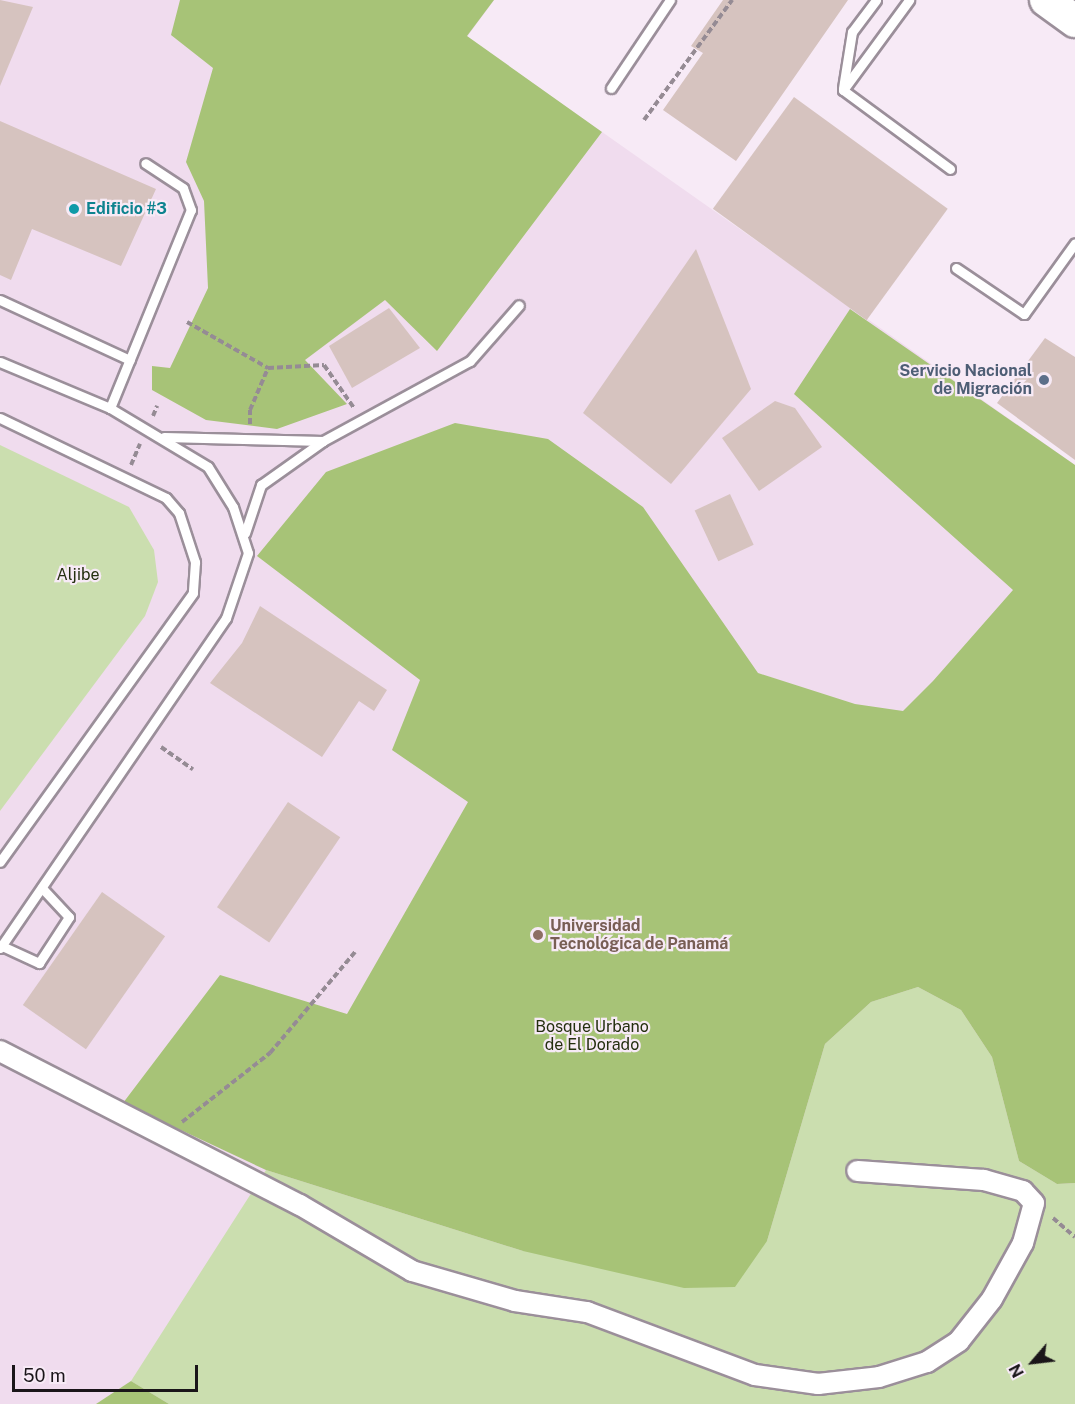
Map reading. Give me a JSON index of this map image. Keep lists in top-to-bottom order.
{
  "parks": ["Aljibe", "Bosque Urbano de El Dorado"],
  "places": ["Edificio #3", "Servicio Nacional de Migración", "Universidad Tecnológica de Panamá"],
  "scale_bar": "50 m",
  "north": "bottom left"
}
